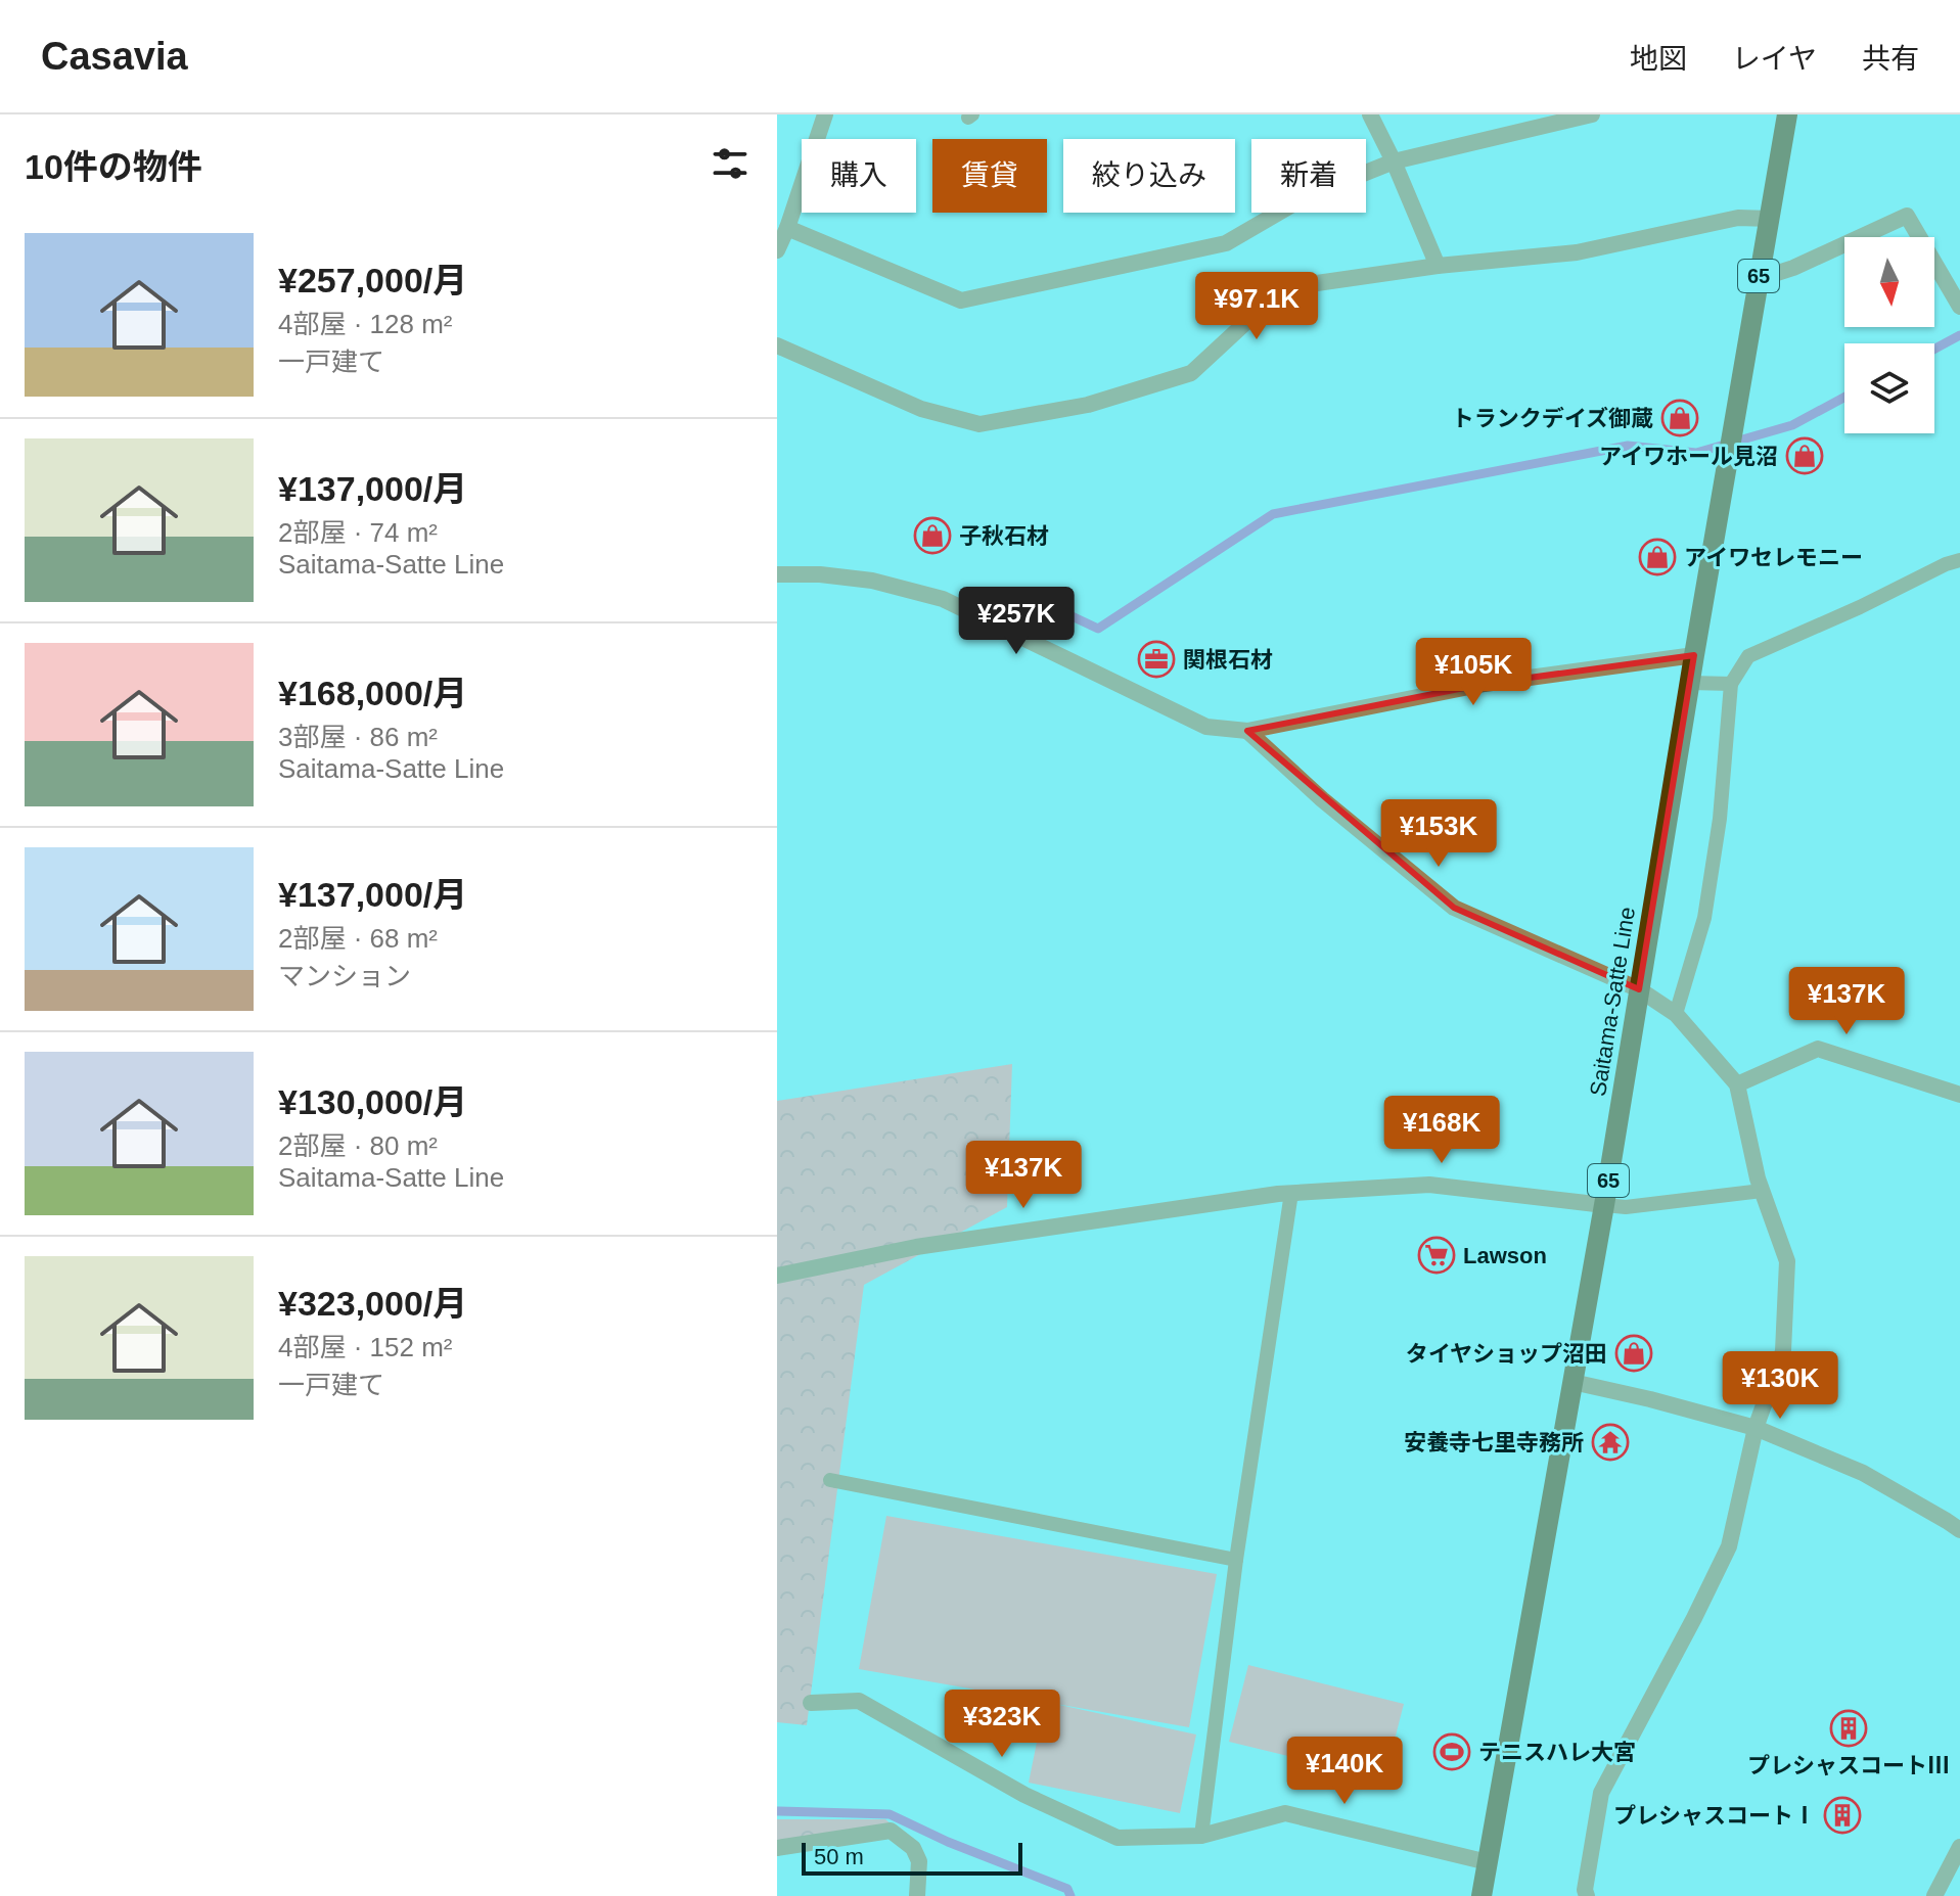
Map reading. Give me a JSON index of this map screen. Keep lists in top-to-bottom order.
{
  "streets": {
    "main road": ["65", "Saitama-Satte Line"]
  },
  "places": {
    "shop": [
      "トランクデイズ御蔵",
      "アイワホール見沼",
      "子秋石材",
      "アイワセレモニー",
      "タイヤショップ沼田"
    ],
    "office": ["関根石材"],
    "supermarket": ["Lawson"],
    "temple": ["安養寺七里寺務所"],
    "building": ["プレシャスコートⅢ", "プレシャスコートⅠ"],
    "sports": ["テニスハレ大宮"]
  },
  "scale_bar": "50 m",
  "north": "bottom",
  "page": {
    "header": "Casavia",
    "nav": ["地図", "レイヤ", "共有"],
    "heading": "10件の物件",
    "chip": [
      "購入",
      "賃貸",
      "絞り込み",
      "新着"
    ],
    "list": [
      {
        "name": "¥257,000/月",
        "note": "4部屋 · 128 m² · 一戸建て"
      },
      {
        "name": "¥137,000/月",
        "note": "2部屋 · 74 m² · Saitama-Satte Line"
      },
      {
        "name": "¥168,000/月",
        "note": "3部屋 · 86 m² · Saitama-Satte Line"
      },
      {
        "name": "¥137,000/月",
        "note": "2部屋 · 68 m² · マンション"
      },
      {
        "name": "¥130,000/月",
        "note": "2部屋 · 80 m² · Saitama-Satte Line"
      },
      {
        "name": "¥323,000/月",
        "note": "4部屋 · 152 m² · 一戸建て"
      }
    ],
    "price": [
      "¥97.1K",
      "¥257K",
      "¥105K",
      "¥153K",
      "¥137K",
      "¥168K",
      "¥137K",
      "¥130K",
      "¥323K",
      "¥140K"
    ],
    "scale": "50 m"
  }
}
